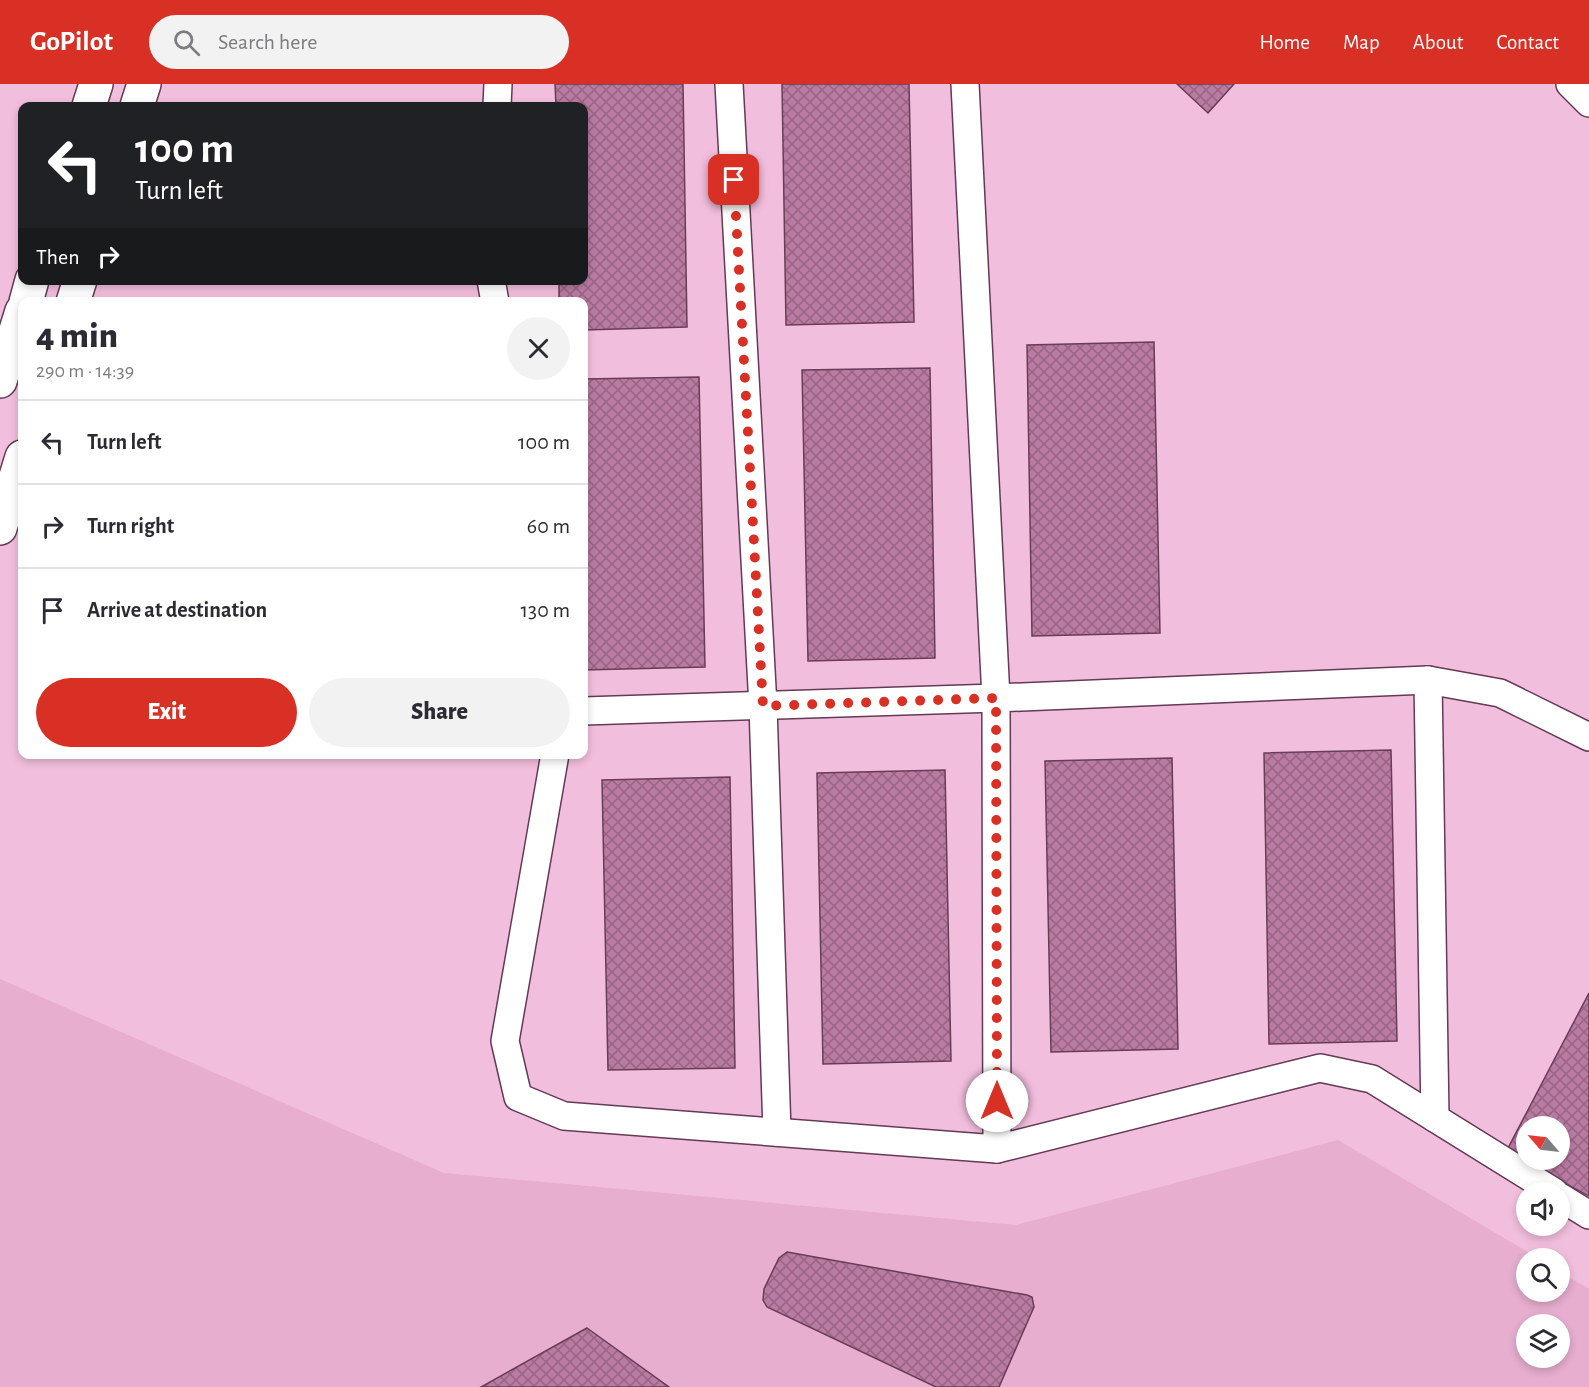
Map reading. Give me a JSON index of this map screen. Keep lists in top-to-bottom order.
{
  "north": "top left",
  "page": {
    "header": "GoPilot",
    "search": "Search here",
    "nav": [
      "Home",
      "Map",
      "About",
      "Contact"
    ],
    "turn": ["100 m", "Turn left"],
    "then": "Then",
    "heading": ["4 min", "290 m · 14:39"],
    "list": [
      {
        "name": "Turn left",
        "value": "100 m"
      },
      {
        "name": "Turn right",
        "value": "60 m"
      },
      {
        "name": "Arrive at destination",
        "value": "130 m"
      }
    ],
    "buttons": ["Exit", "Share"]
  }
}
